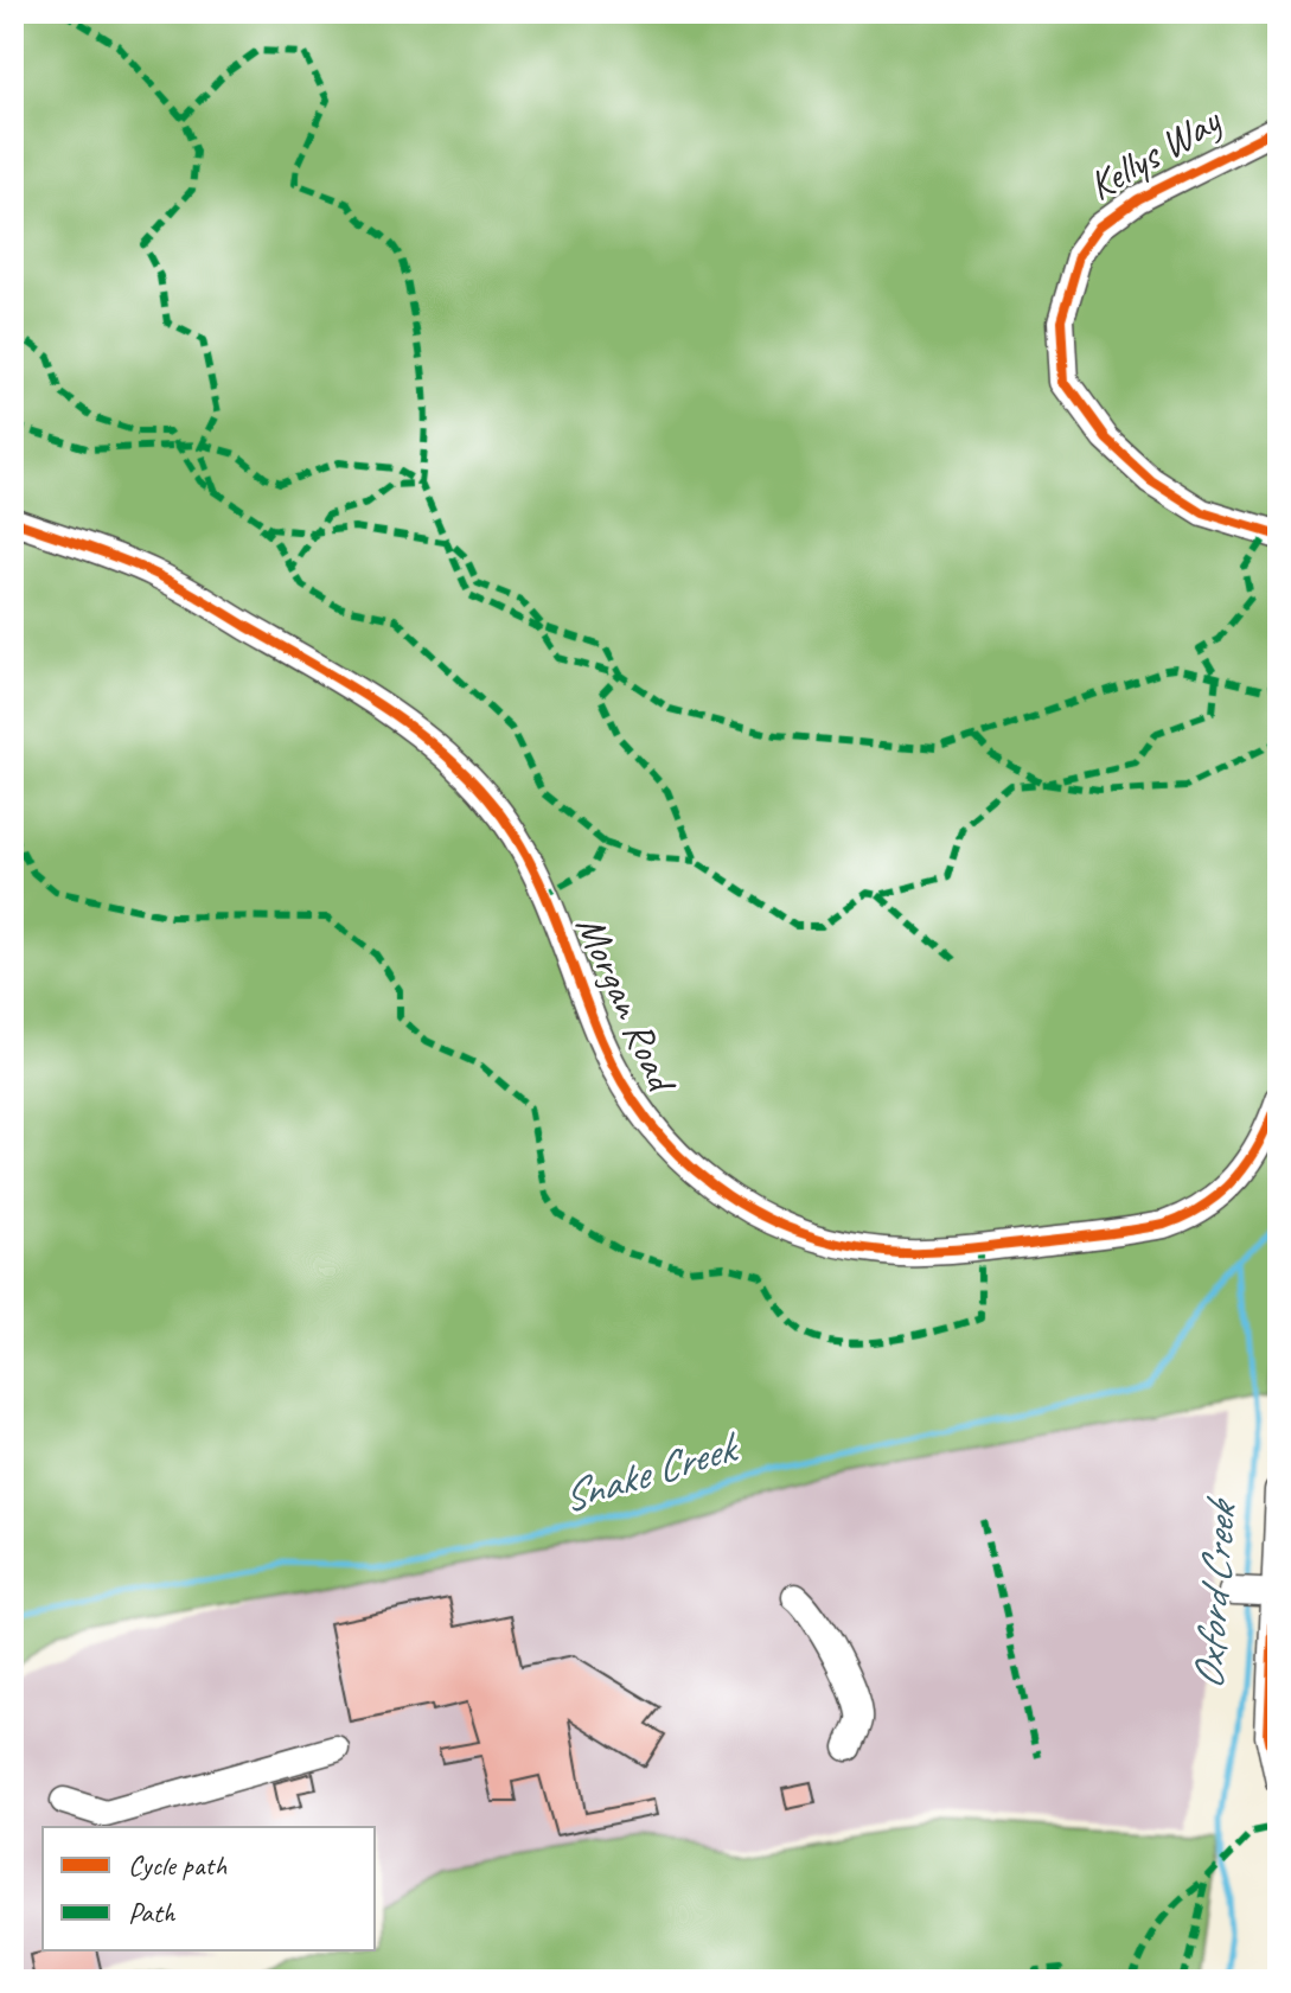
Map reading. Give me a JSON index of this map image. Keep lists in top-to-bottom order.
{
  "streets": {
    "street": ["Kellys Way", "Morgan Road"]
  },
  "water": ["Snake Creek", "Oxford Creek"],
  "legend": ["Cycle path", "Path"]
}
